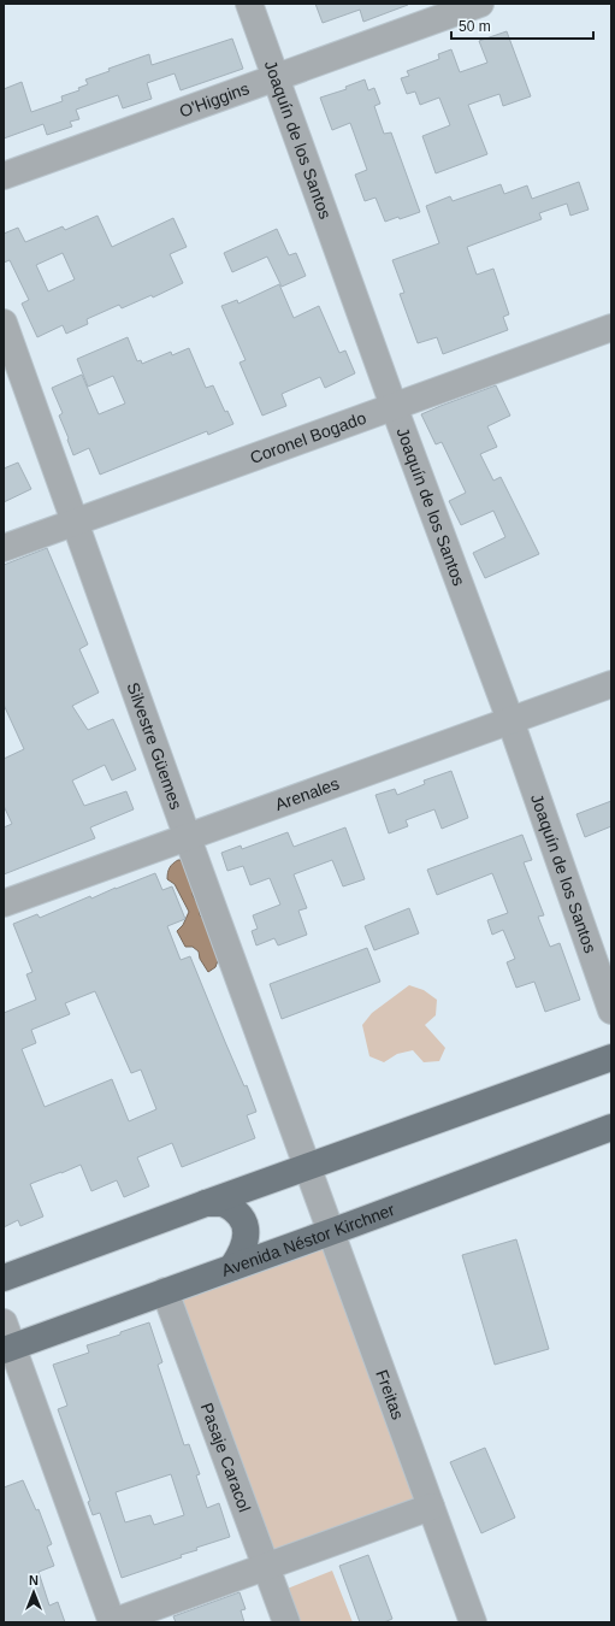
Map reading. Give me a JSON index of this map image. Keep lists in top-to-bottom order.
{
  "streets": {
    "main road": ["Avenida Néstor Kirchner"],
    "street": [
      "O'Higgins",
      "Joaquín de los Santos",
      "Coronel Bogado",
      "Silvestre Güemes",
      "Arenales",
      "Freitas",
      "Pasaje Caracol"
    ]
  },
  "crossings": [
    ["O'Higgins", "Joaquín de los Santos"],
    ["Joaquín de los Santos", "Coronel Bogado"],
    ["Joaquín de los Santos", "Arenales"],
    ["Coronel Bogado", "Silvestre Güemes"],
    ["Silvestre Güemes", "Arenales"],
    ["Silvestre Güemes", "Freitas"],
    ["Avenida Néstor Kirchner", "Freitas"],
    ["Avenida Néstor Kirchner", "Pasaje Caracol"]
  ],
  "scale_bar": "50 m",
  "north": "top"
}
